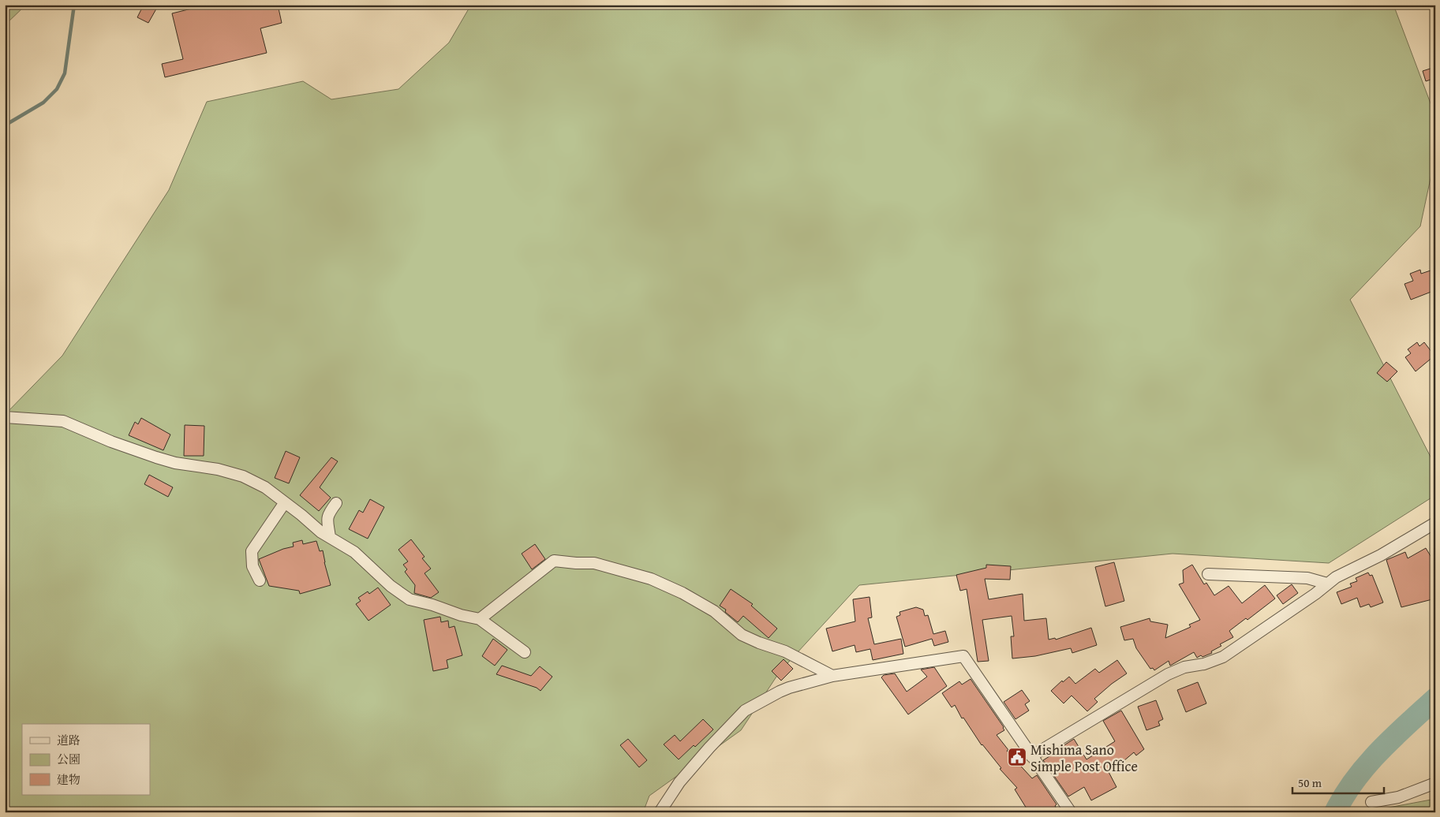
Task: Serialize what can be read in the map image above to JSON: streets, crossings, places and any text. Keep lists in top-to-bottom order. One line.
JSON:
{"places":{"public building":["Mishima Sano Simple Post Office"]},"legend":["道路","公園","建物"],"scale_bar":"50 m"}
